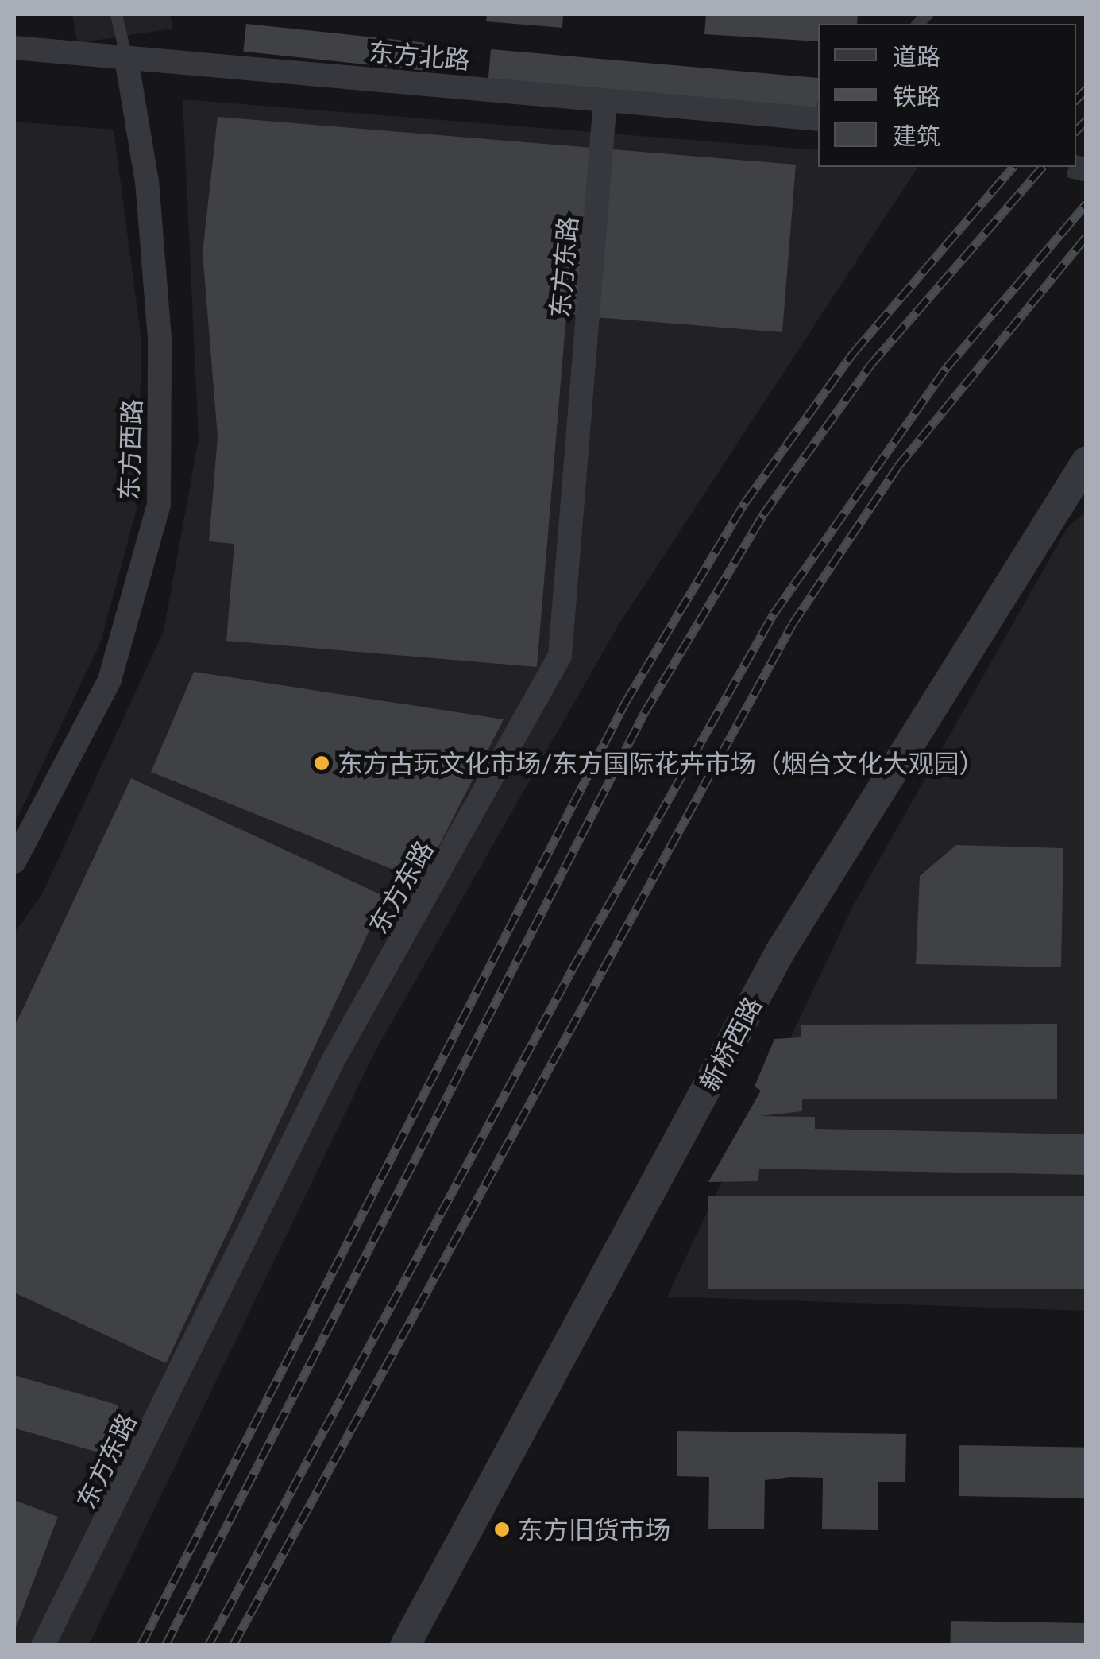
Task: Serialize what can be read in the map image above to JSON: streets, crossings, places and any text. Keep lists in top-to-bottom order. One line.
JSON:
{"streets":{"street":["东方北路","东方东路","东方西路","新桥西路"]},"crossings":[["东方北路","东方东路"],["东方北路","东方西路"]],"places":["东方古玩文化市场/东方国际花卉市场（烟台文化大观园）","东方旧货市场"],"legend":["道路","铁路","建筑"]}
